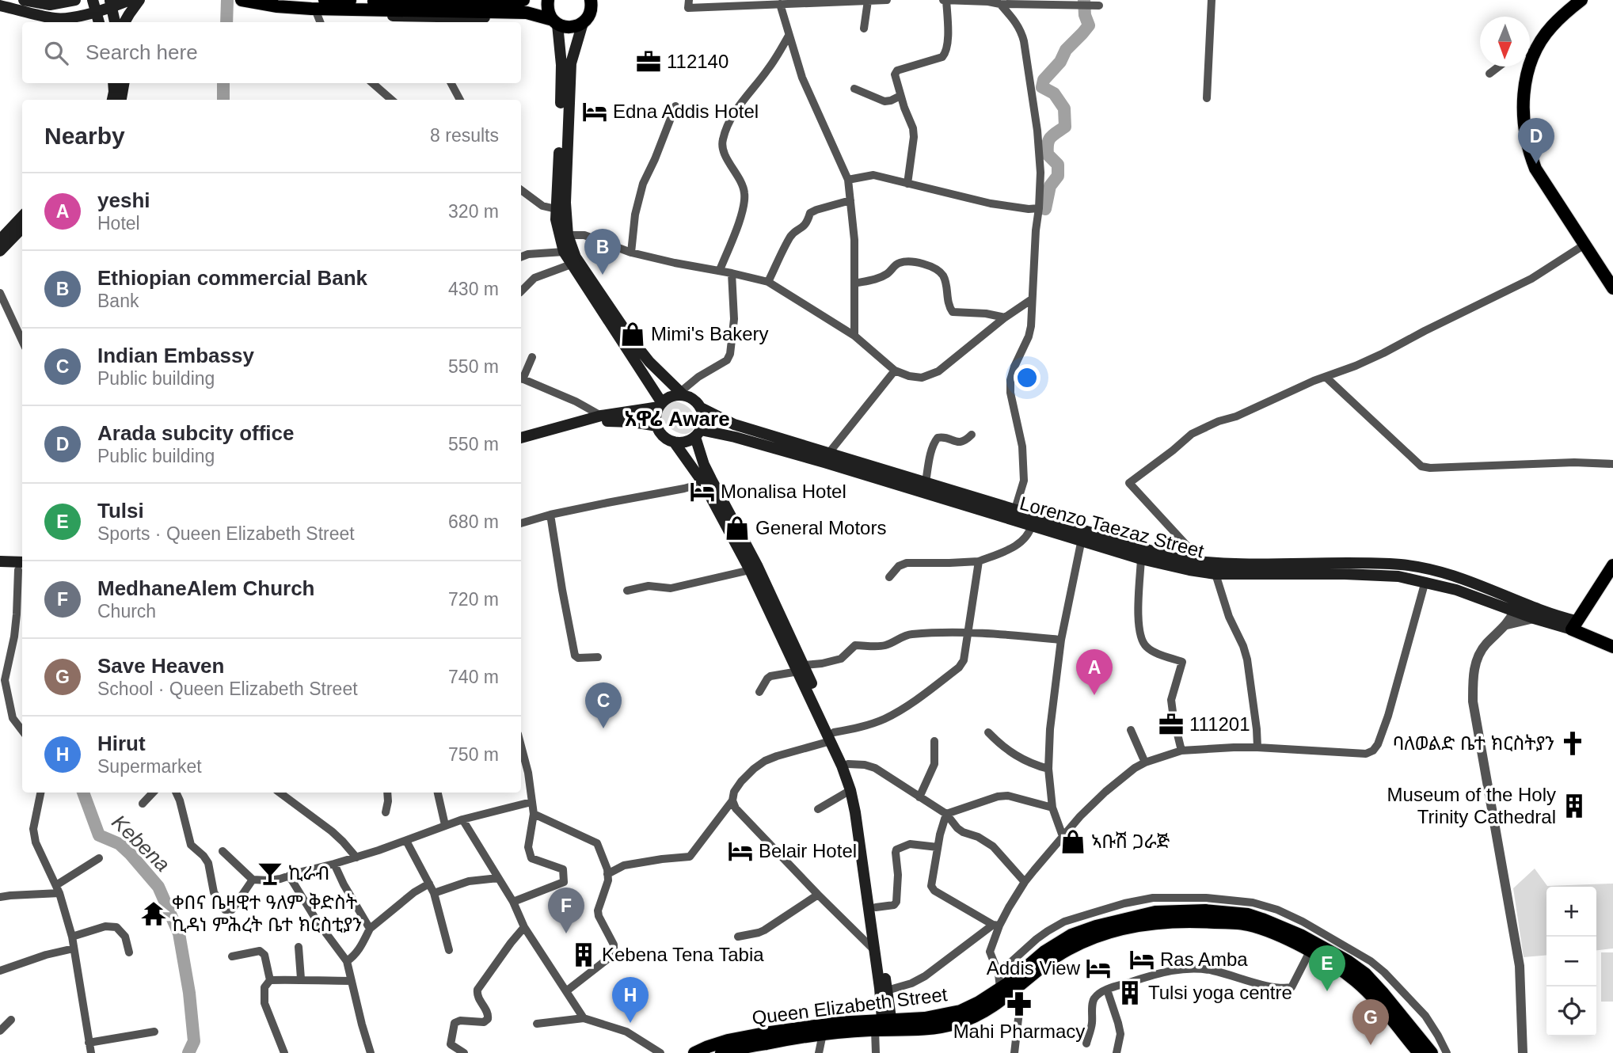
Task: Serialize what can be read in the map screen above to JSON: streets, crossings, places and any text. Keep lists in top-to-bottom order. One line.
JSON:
{"streets":{"main road":["Lorenzo Taezaz Street","Queen Elizabeth Street"]},"districts":["አዋሬ Aware"],"water":["Kebena"],"places":{"office":["112140","111201"],"hotel":["Edna Addis Hotel","Monalisa Hotel","Belair Hotel","Ras Amba","Addis View"],"shop":["Mimi's Bakery","General Motors","ኣቡሽ ጋራጅ"],"church":["ባለወልድ ቤተ ክርስትያን"],"building":["Museum of the Holy Trinity Cathedral","Kebena Tena Tabia","Tulsi yoga centre"],"bar":["ኪራብ"],"temple":["ቀበና ቤዛዊተ ዓለም ቅድስት ኪዳነ ምሕረት ቤተ ክርስቲያን"],"pharmacy":["Mahi Pharmacy"]},"north":"bottom","page":{"search":"Search here","heading":["Nearby","8 results"],"pins":["D","B","A","C","F","E","H","G"],"list":[{"mark":"A","name":"yeshi","note":"Hotel","value":"320 m"},{"mark":"B","name":"Ethiopian commercial Bank","note":"Bank","value":"430 m"},{"mark":"C","name":"Indian Embassy","note":"Public building","value":"550 m"},{"mark":"D","name":"Arada subcity office","note":"Public building","value":"550 m"},{"mark":"E","name":"Tulsi","note":"Sports · Queen Elizabeth Street","value":"680 m"},{"mark":"F","name":"MedhaneAlem Church","note":"Church","value":"720 m"},{"mark":"G","name":"Save Heaven","note":"School · Queen Elizabeth Street","value":"740 m"},{"mark":"H","name":"Hirut","note":"Supermarket","value":"750 m"}],"map_buttons":["+","−"]}}
